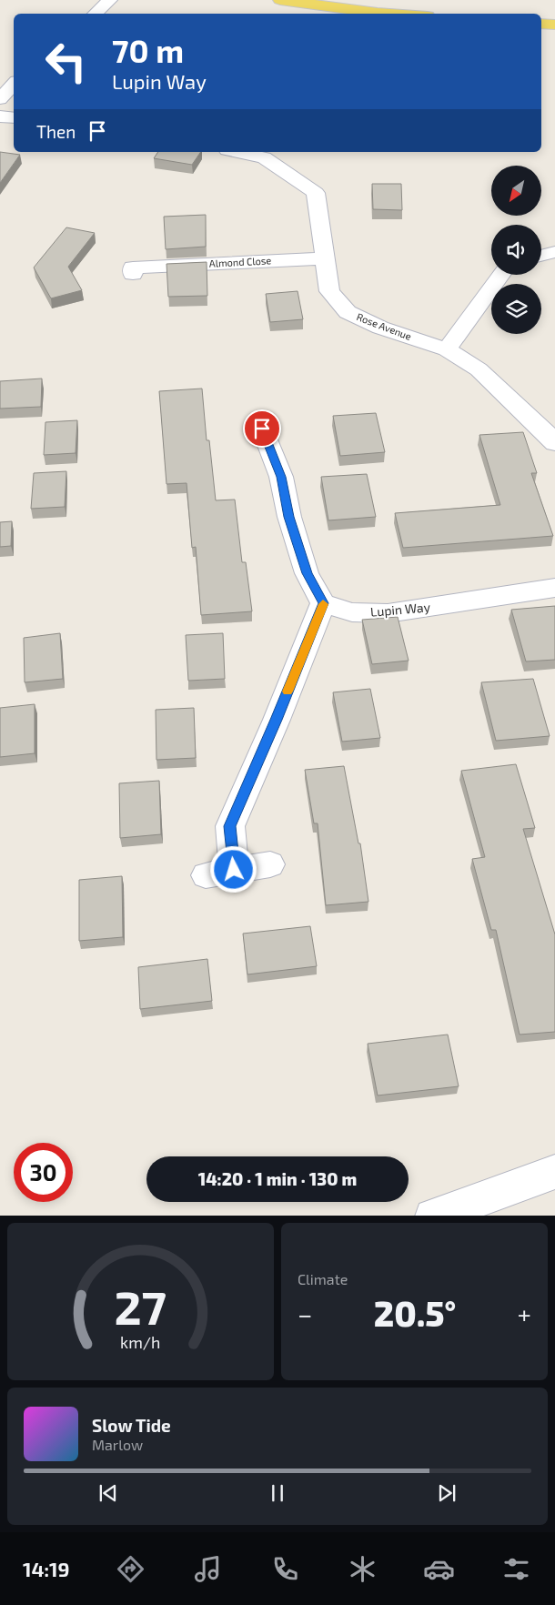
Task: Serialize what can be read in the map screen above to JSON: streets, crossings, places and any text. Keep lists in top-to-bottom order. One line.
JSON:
{"streets":{"street":["Almond Close","Rose Avenue","Lupin Way"]},"crossings":[["Almond Close","Rose Avenue"]],"north":"bottom left","page":{"turn":["70 m","Lupin Way"],"then":"Then","limit":"30","trip":"14:20 · 1 min · 130 m","tile":"Climate","heat":["−","20.5°","+"],"song":["Slow Tide","Marlow"],"tabs":"14:19","gauge":["27","km/h"]}}
